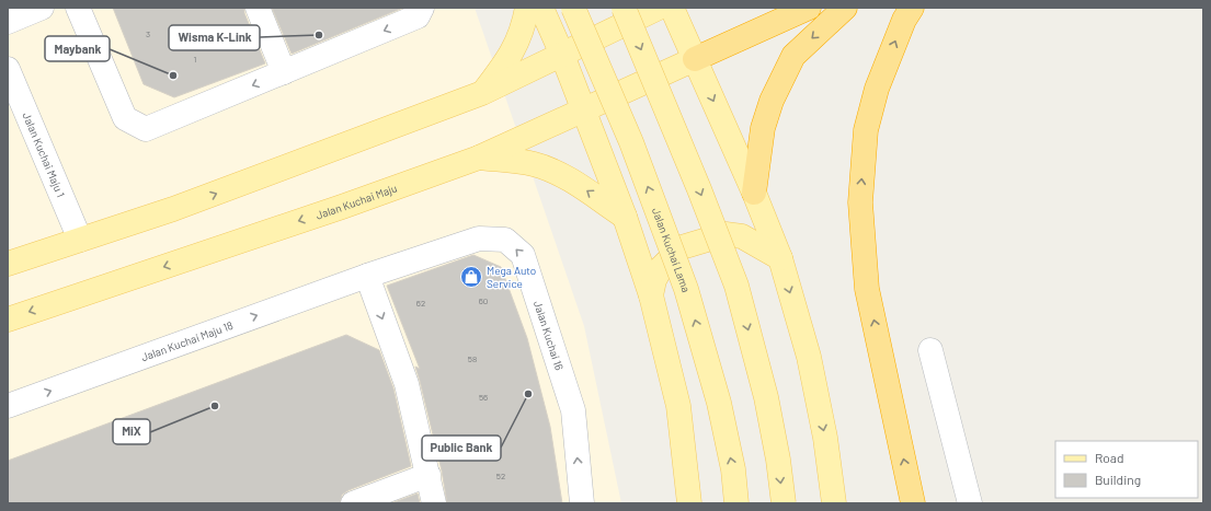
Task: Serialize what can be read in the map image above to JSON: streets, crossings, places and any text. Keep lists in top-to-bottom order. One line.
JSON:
{"streets":{"main road":["Jalan Kuchai Maju","Jalan Kuchai Lama"],"street":["Jalan Kuchai Maju 1","Jalan Kuchai 16","Jalan Kuchai Maju 18"]},"crossings":[["Jalan Kuchai 16","Jalan Kuchai Maju 18"]],"one_way":["Jalan Kuchai Maju 18"],"places":{"other":["Wisma K-Link","Maybank","Public Bank","MiX"],"shop":["Mega Auto Service"]},"house_numbers":["3","1","60","62","58","56","52"],"legend":["Road","Building"]}
